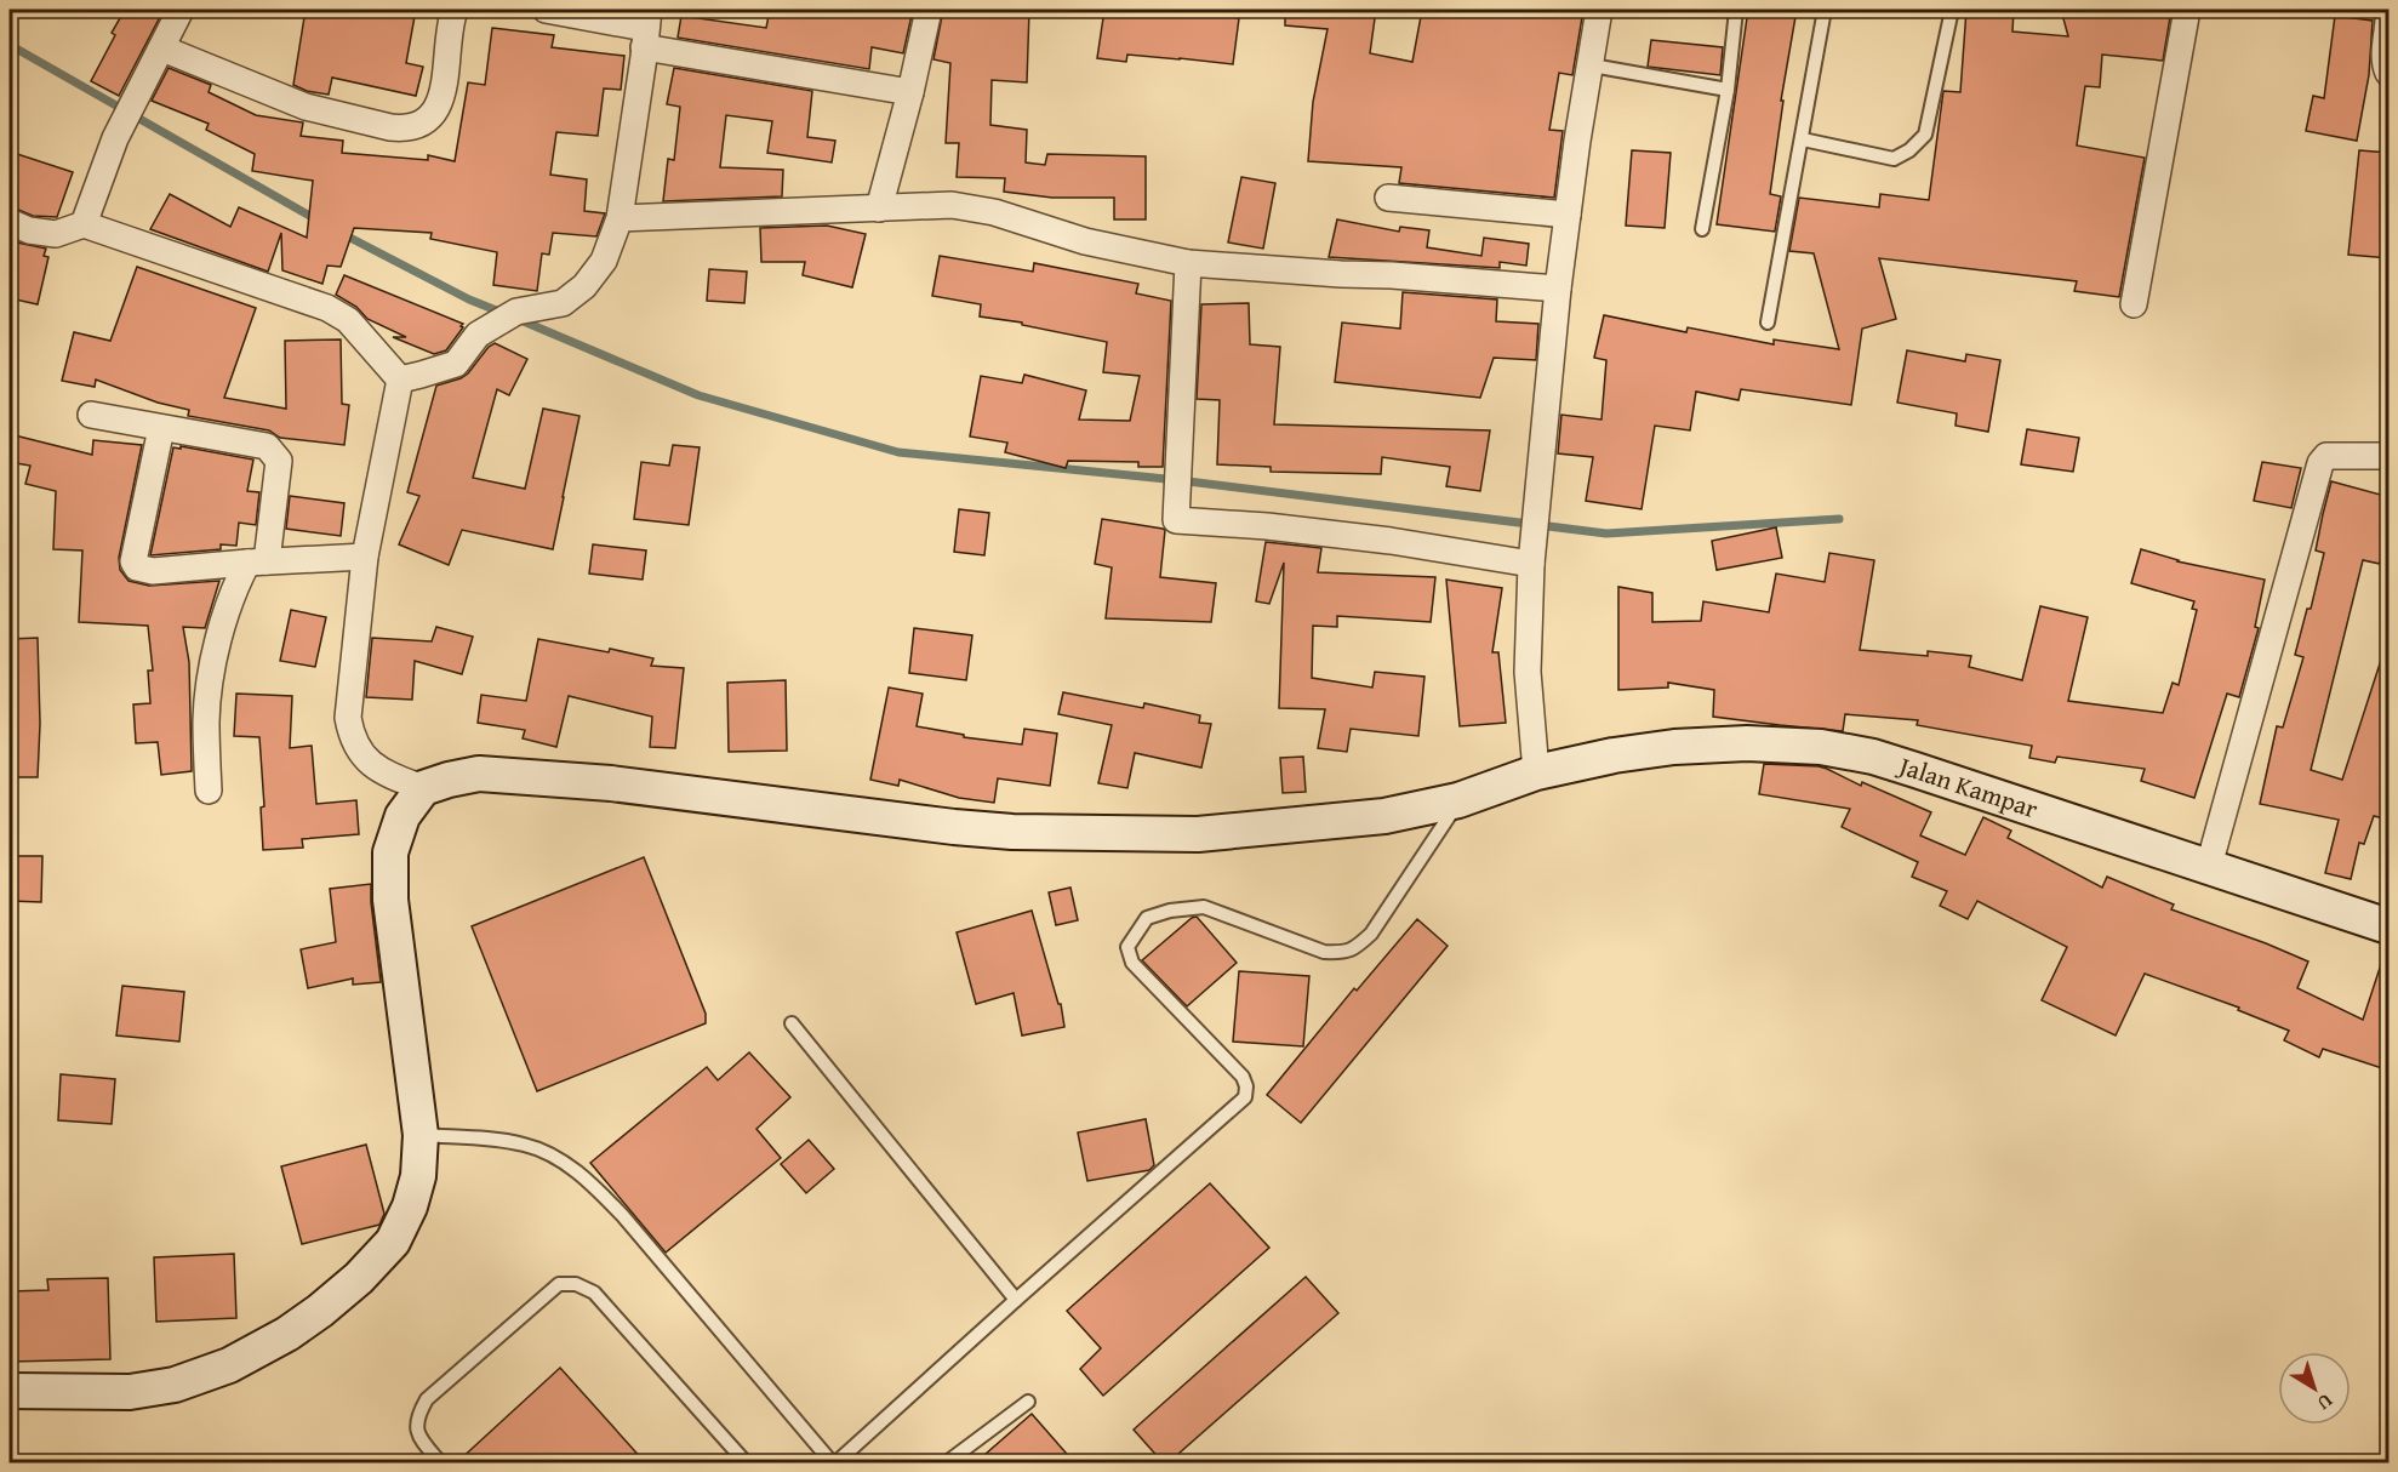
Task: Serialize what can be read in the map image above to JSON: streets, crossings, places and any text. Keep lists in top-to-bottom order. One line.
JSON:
{"streets":{"street":["Jalan Kampar"]},"north":"bottom right"}
